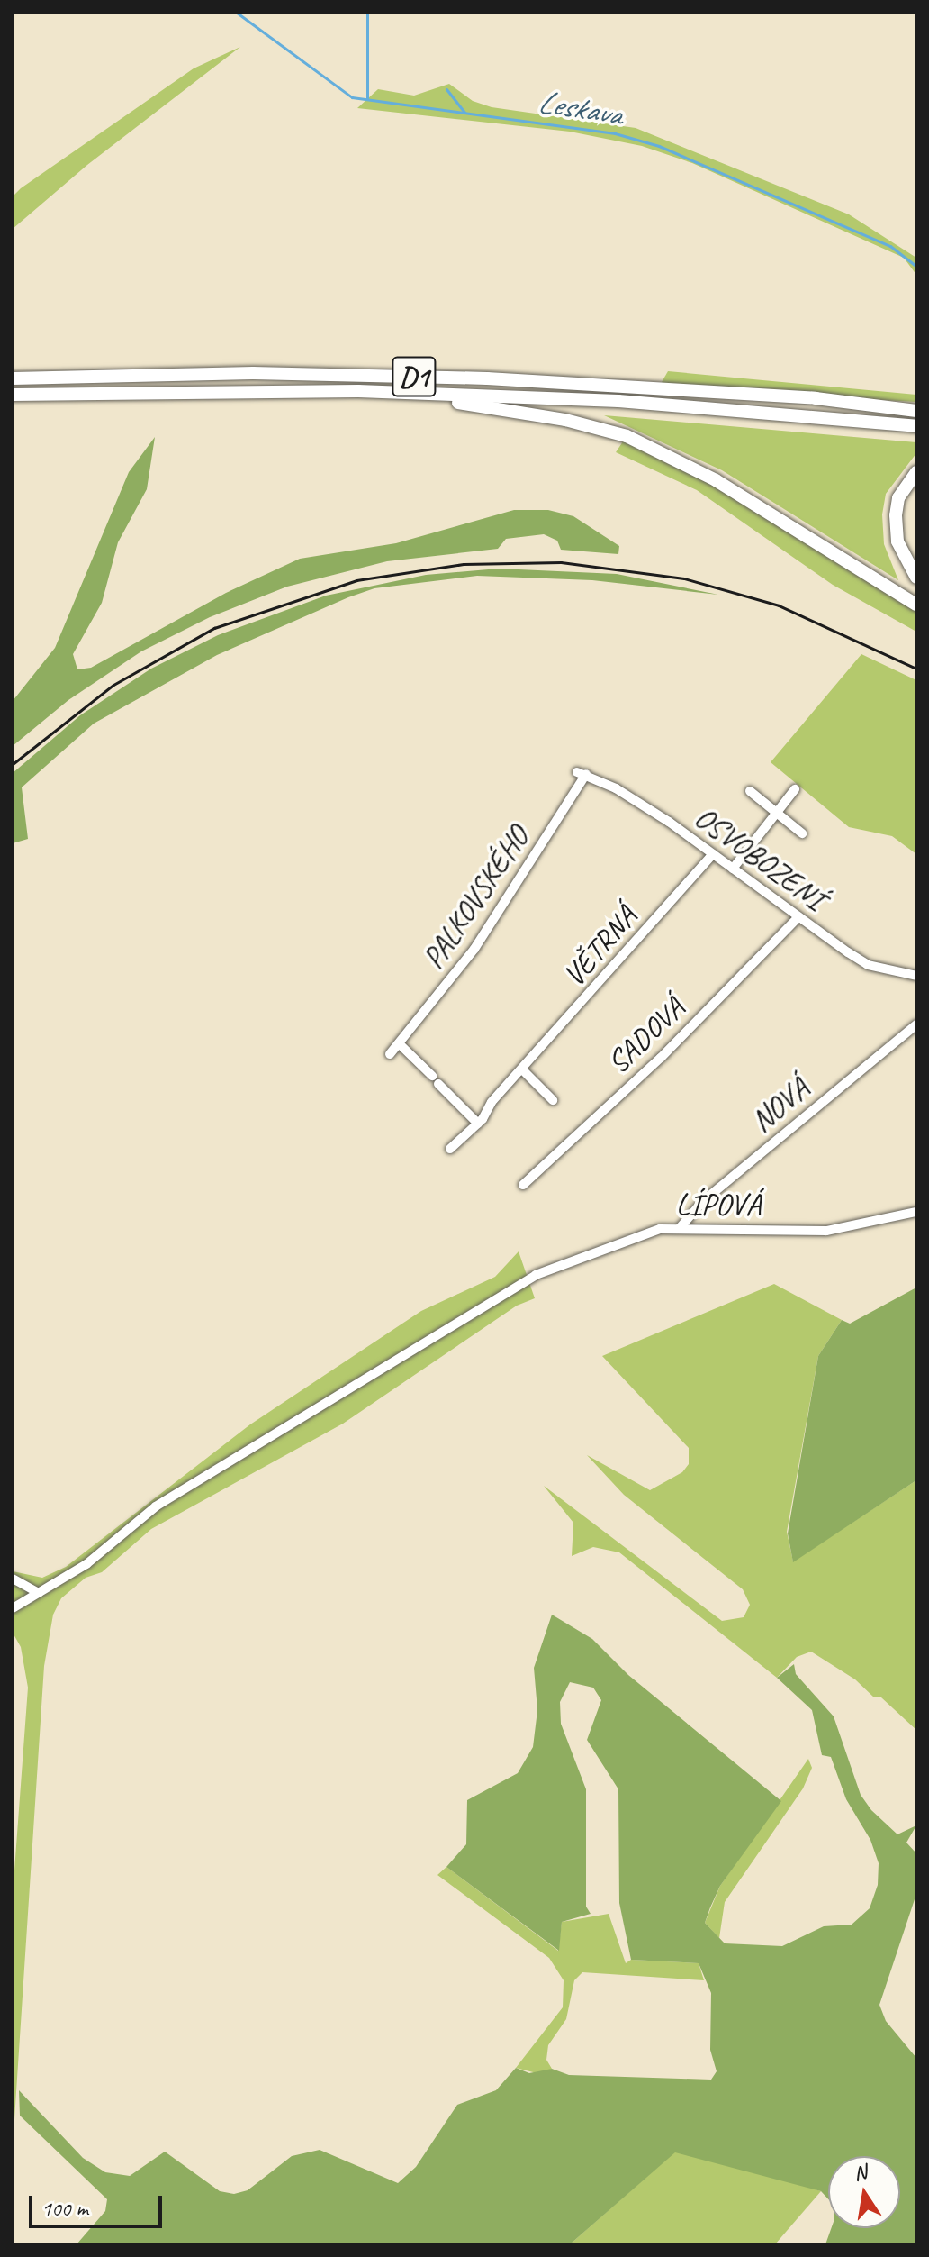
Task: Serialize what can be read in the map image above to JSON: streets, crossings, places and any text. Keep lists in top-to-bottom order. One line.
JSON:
{"streets":{"highway":["D1"],"street":["OSVOBOZENÍ","PALKOVSKÉHO","VĚTRNÁ","SADOVÁ","NOVÁ","LÍPOVÁ"]},"crossings":[["OSVOBOZENÍ","PALKOVSKÉHO"],["OSVOBOZENÍ","VĚTRNÁ"],["OSVOBOZENÍ","SADOVÁ"],["NOVÁ","LÍPOVÁ"]],"water":["Leskava"],"scale_bar":"100 m","north":"top"}
